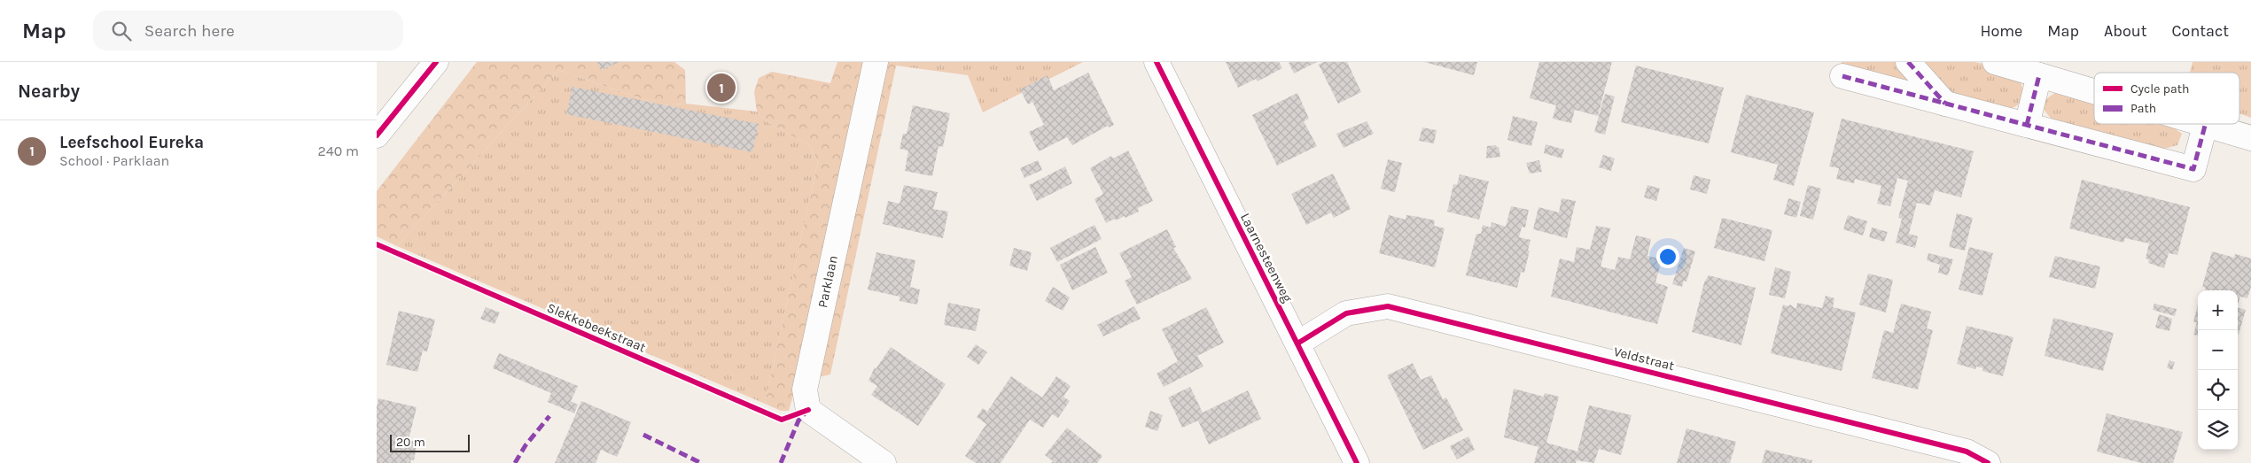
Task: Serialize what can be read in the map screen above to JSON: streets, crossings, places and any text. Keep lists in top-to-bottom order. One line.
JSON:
{"streets":{"street":["Laarnesteenweg","Parklaan","Veldstraat"],"cycle path":["Slekkebeekstraat"]},"crossings":[["Laarnesteenweg","Veldstraat"]],"legend":["Cycle path","Path"],"scale_bar":"20 m","page":{"header":"Map","search":"Search here","nav":["Home","Map","About","Contact"],"heading":"Nearby","pins":"1","list":[{"mark":"1","name":"Leefschool Eureka","note":"School · Parklaan","value":"240 m"}],"map_buttons":["+","−"],"scale":"20 m"}}
